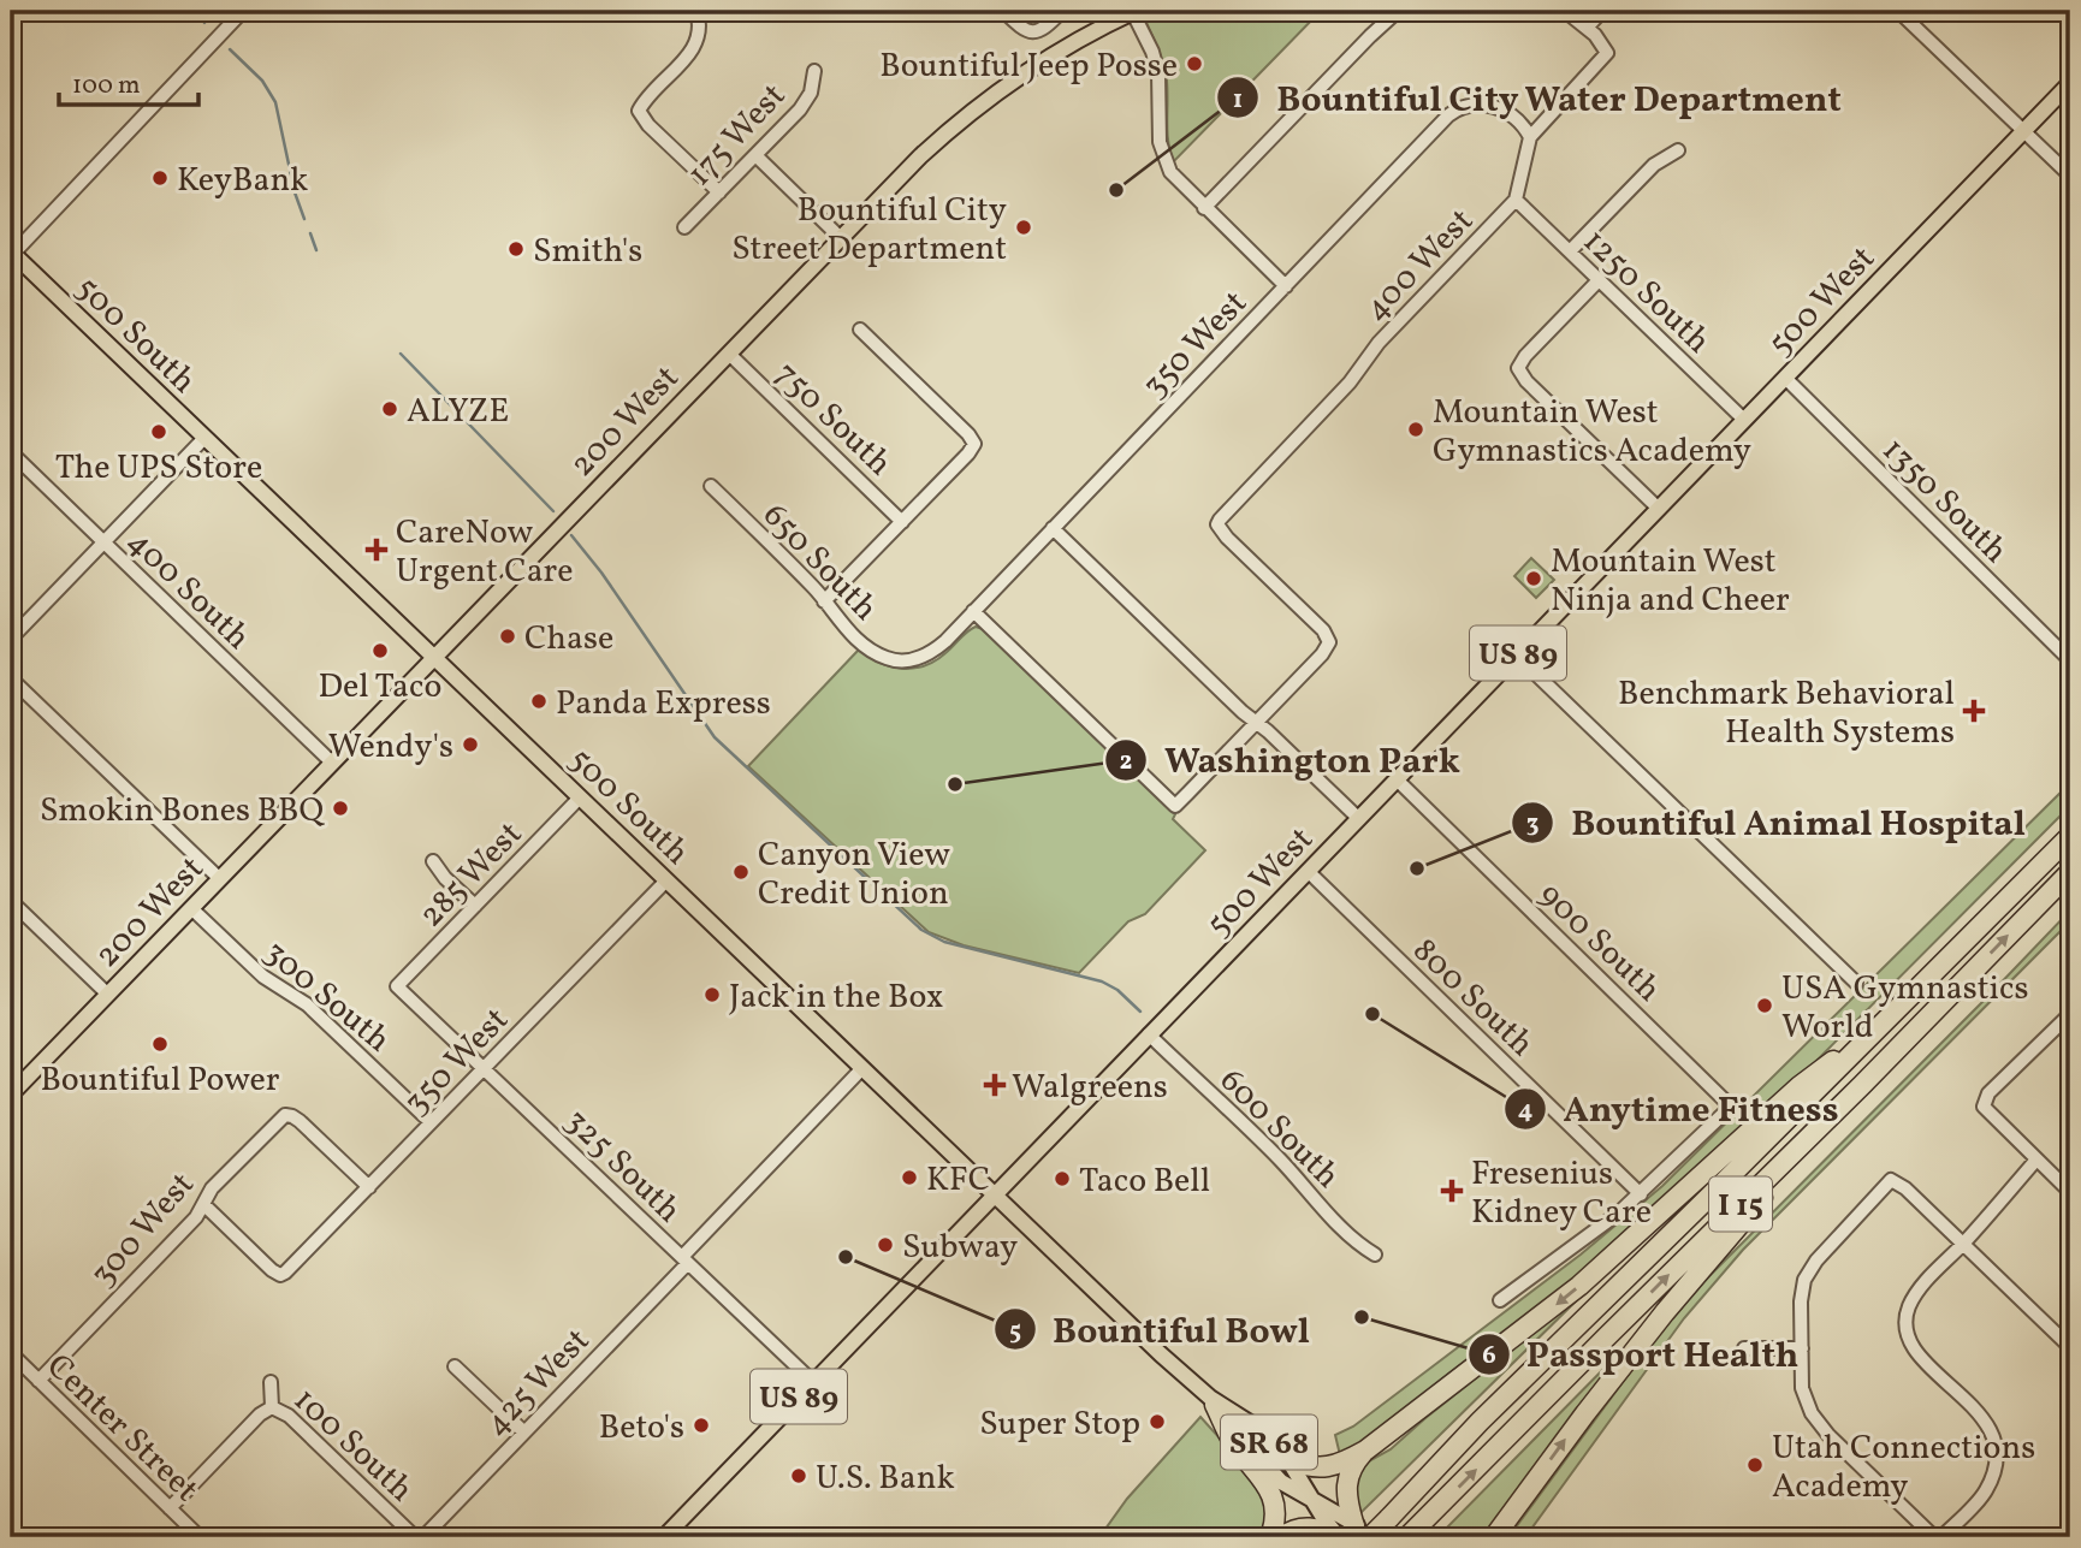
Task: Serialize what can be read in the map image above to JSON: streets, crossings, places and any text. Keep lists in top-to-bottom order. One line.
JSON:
{"streets":{"highway":["I 15"],"main road":["500 West","500 South","200 West","US 89","SR 68"],"street":["175 West","400 West","1250 South","350 West","750 South","1350 South","650 South","400 South","285 West","900 South","300 South","800 South","600 South","325 South","300 West","425 West","Center Street","100 South"]},"crossings":[["400 West","1250 South"],["400 West","350 West"],["1250 South","500 West"],["500 West","500 South"],["500 West","1350 South"],["500 West","900 South"],["500 West","800 South"],["500 West","600 South"],["500 West","325 South"],["500 South","350 West"],["500 South","200 West"],["500 South","285 West"],["500 South","I 15"],["500 South","425 West"],["350 West","650 South"],["350 West","300 South"],["350 West","325 South"],["350 West","300 West"],["750 South","200 West"],["200 West","400 South"],["200 West","300 South"],["285 West","325 South"],["900 South","800 South"],["325 South","425 West"],["300 West","Center Street"]],"places":{"other":["Bountiful Jeep Posse","KeyBank","Bountiful City Water Department","Bountiful City Street Department","Smith's","ALYZE","Mountain West Gymnastics Academy","The UPS Store","Mountain West Ninja and Cheer","Chase","Del Taco","Panda Express","Wendy's","Washington Park","Smokin Bones BBQ","Bountiful Animal Hospital","Canyon View Credit Union","Jack in the Box","USA Gymnastics World","Anytime Fitness","Bountiful Power","KFC","Taco Bell","Subway","Bountiful Bowl","Passport Health","Super Stop","Beto's","Utah Connections Academy","U.S. Bank"],"health":["CareNow Urgent Care","Benchmark Behavioral Health Systems","Walgreens","Fresenius Kidney Care"]},"scale_bar":"100 m"}
